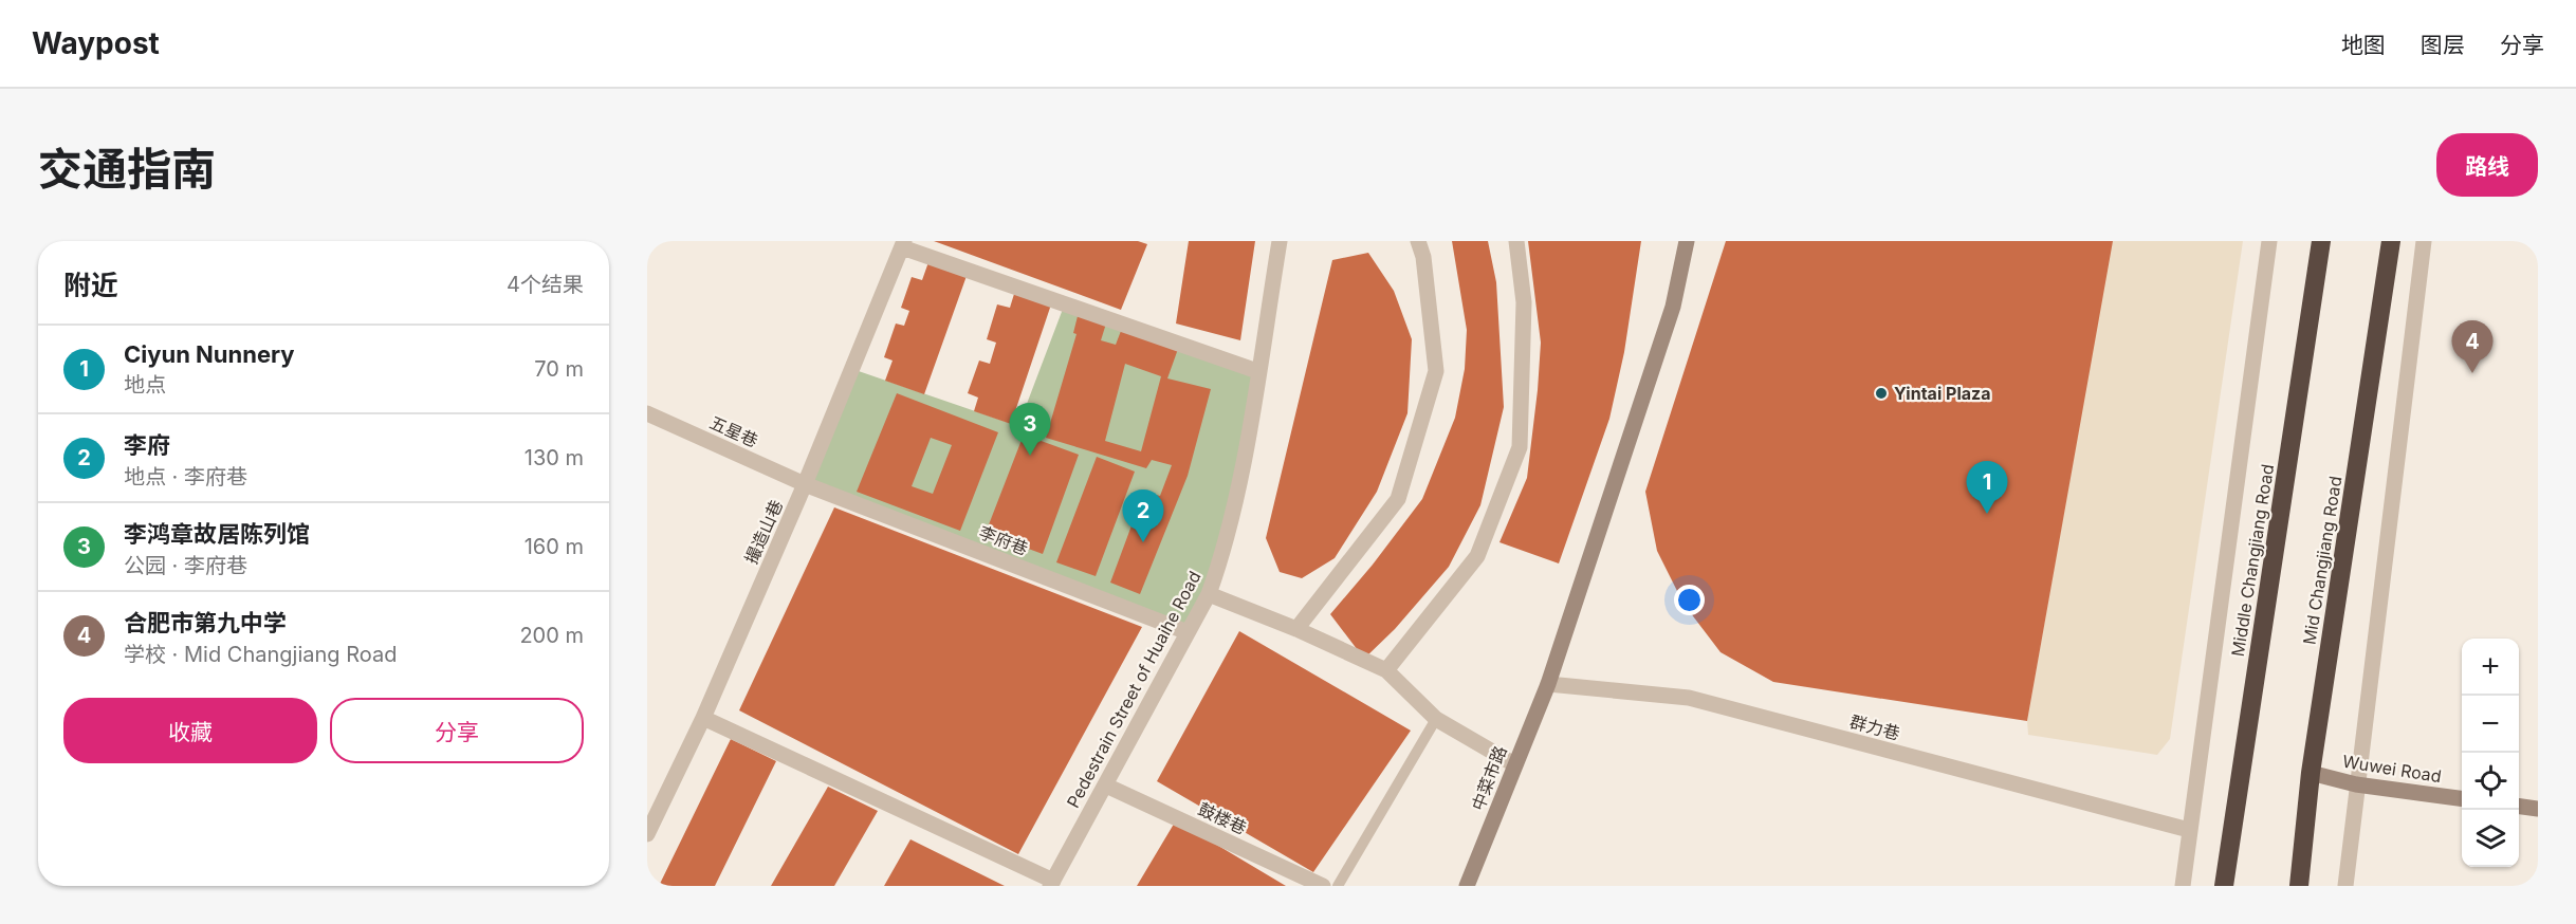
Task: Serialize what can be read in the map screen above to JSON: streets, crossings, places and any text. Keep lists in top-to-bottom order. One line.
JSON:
{"streets":{"highway":["Middle Changjiang Road","Mid Changjiang Road"],"street":["五星巷","撮造山巷","李府巷","Pedestrain Street of Huaihe Road","群力巷","Wuwei Road","中菜市路","鼓楼巷"]},"crossings":[["五星巷","撮造山巷"],["五星巷","李府巷"],["撮造山巷","李府巷"],["李府巷","Pedestrain Street of Huaihe Road"],["Mid Changjiang Road","Wuwei Road"],["Pedestrain Street of Huaihe Road","鼓楼巷"],["群力巷","中菜市路"]],"places":["Yintai Plaza"],"page":{"header":"Waypost","nav":["地图","图层","分享"],"title":"交通指南","buttons":["路线",["收藏","分享"]],"heading":["附近","4个结果"],"pins":["4","3","1","2"],"list":[{"mark":"1","name":"Ciyun Nunnery","note":"地点","value":"70 m"},{"mark":"2","name":"李府","note":"地点 · 李府巷","value":"130 m"},{"mark":"3","name":"李鸿章故居陈列馆","note":"公园 · 李府巷","value":"160 m"},{"mark":"4","name":"合肥市第九中学","note":"学校 · Mid Changjiang Road","value":"200 m"}],"map_buttons":["+","−"]}}
